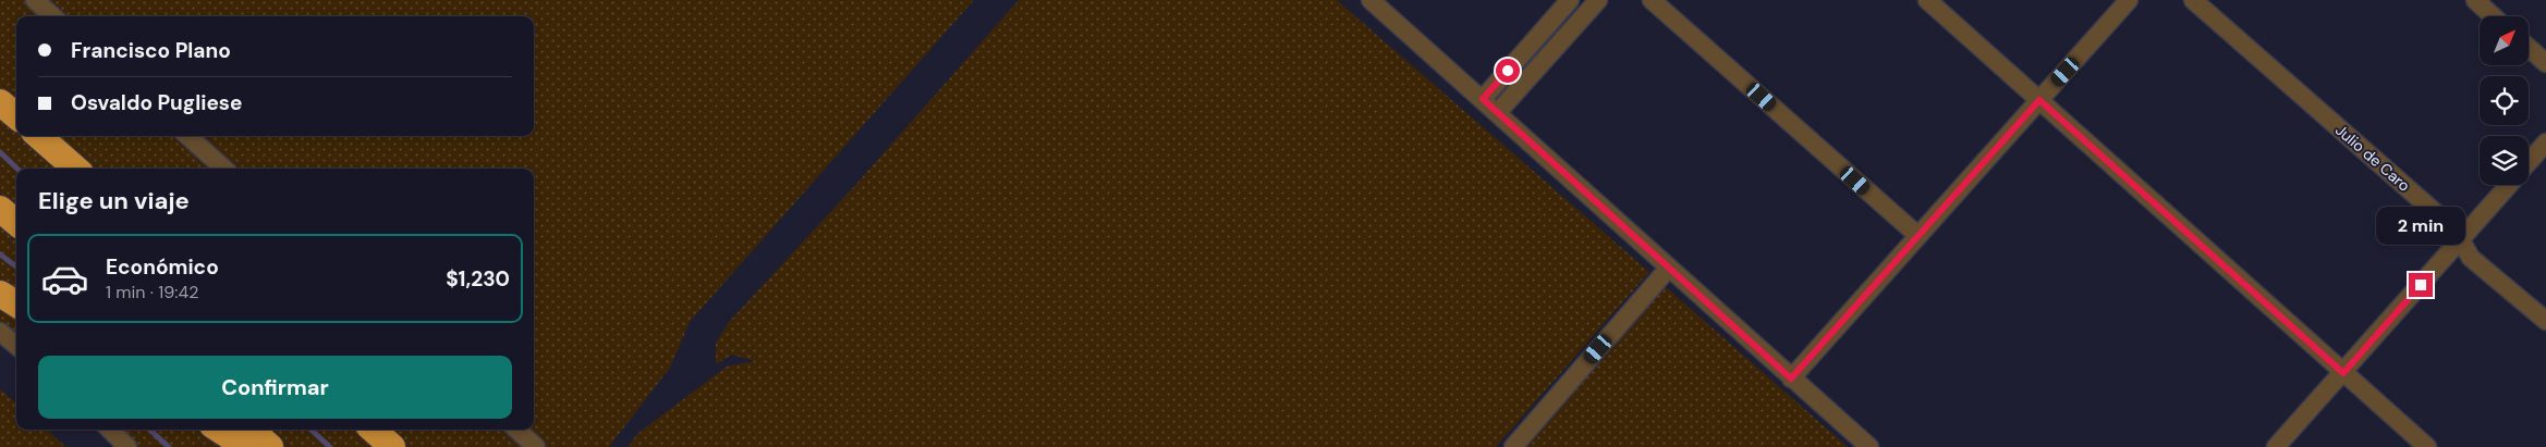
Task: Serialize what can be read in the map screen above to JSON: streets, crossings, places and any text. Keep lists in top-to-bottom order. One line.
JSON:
{"streets":{"street":["Julio de Caro"]},"north":"top right","page":{"banner":["Francisco Plano","Osvaldo Pugliese"],"heading":"Elige un viaje","bubble":"2 min","list":[{"name":"Económico","note":"1 min · 19:42","value":"$1,230"}],"buttons":"Confirmar"}}
